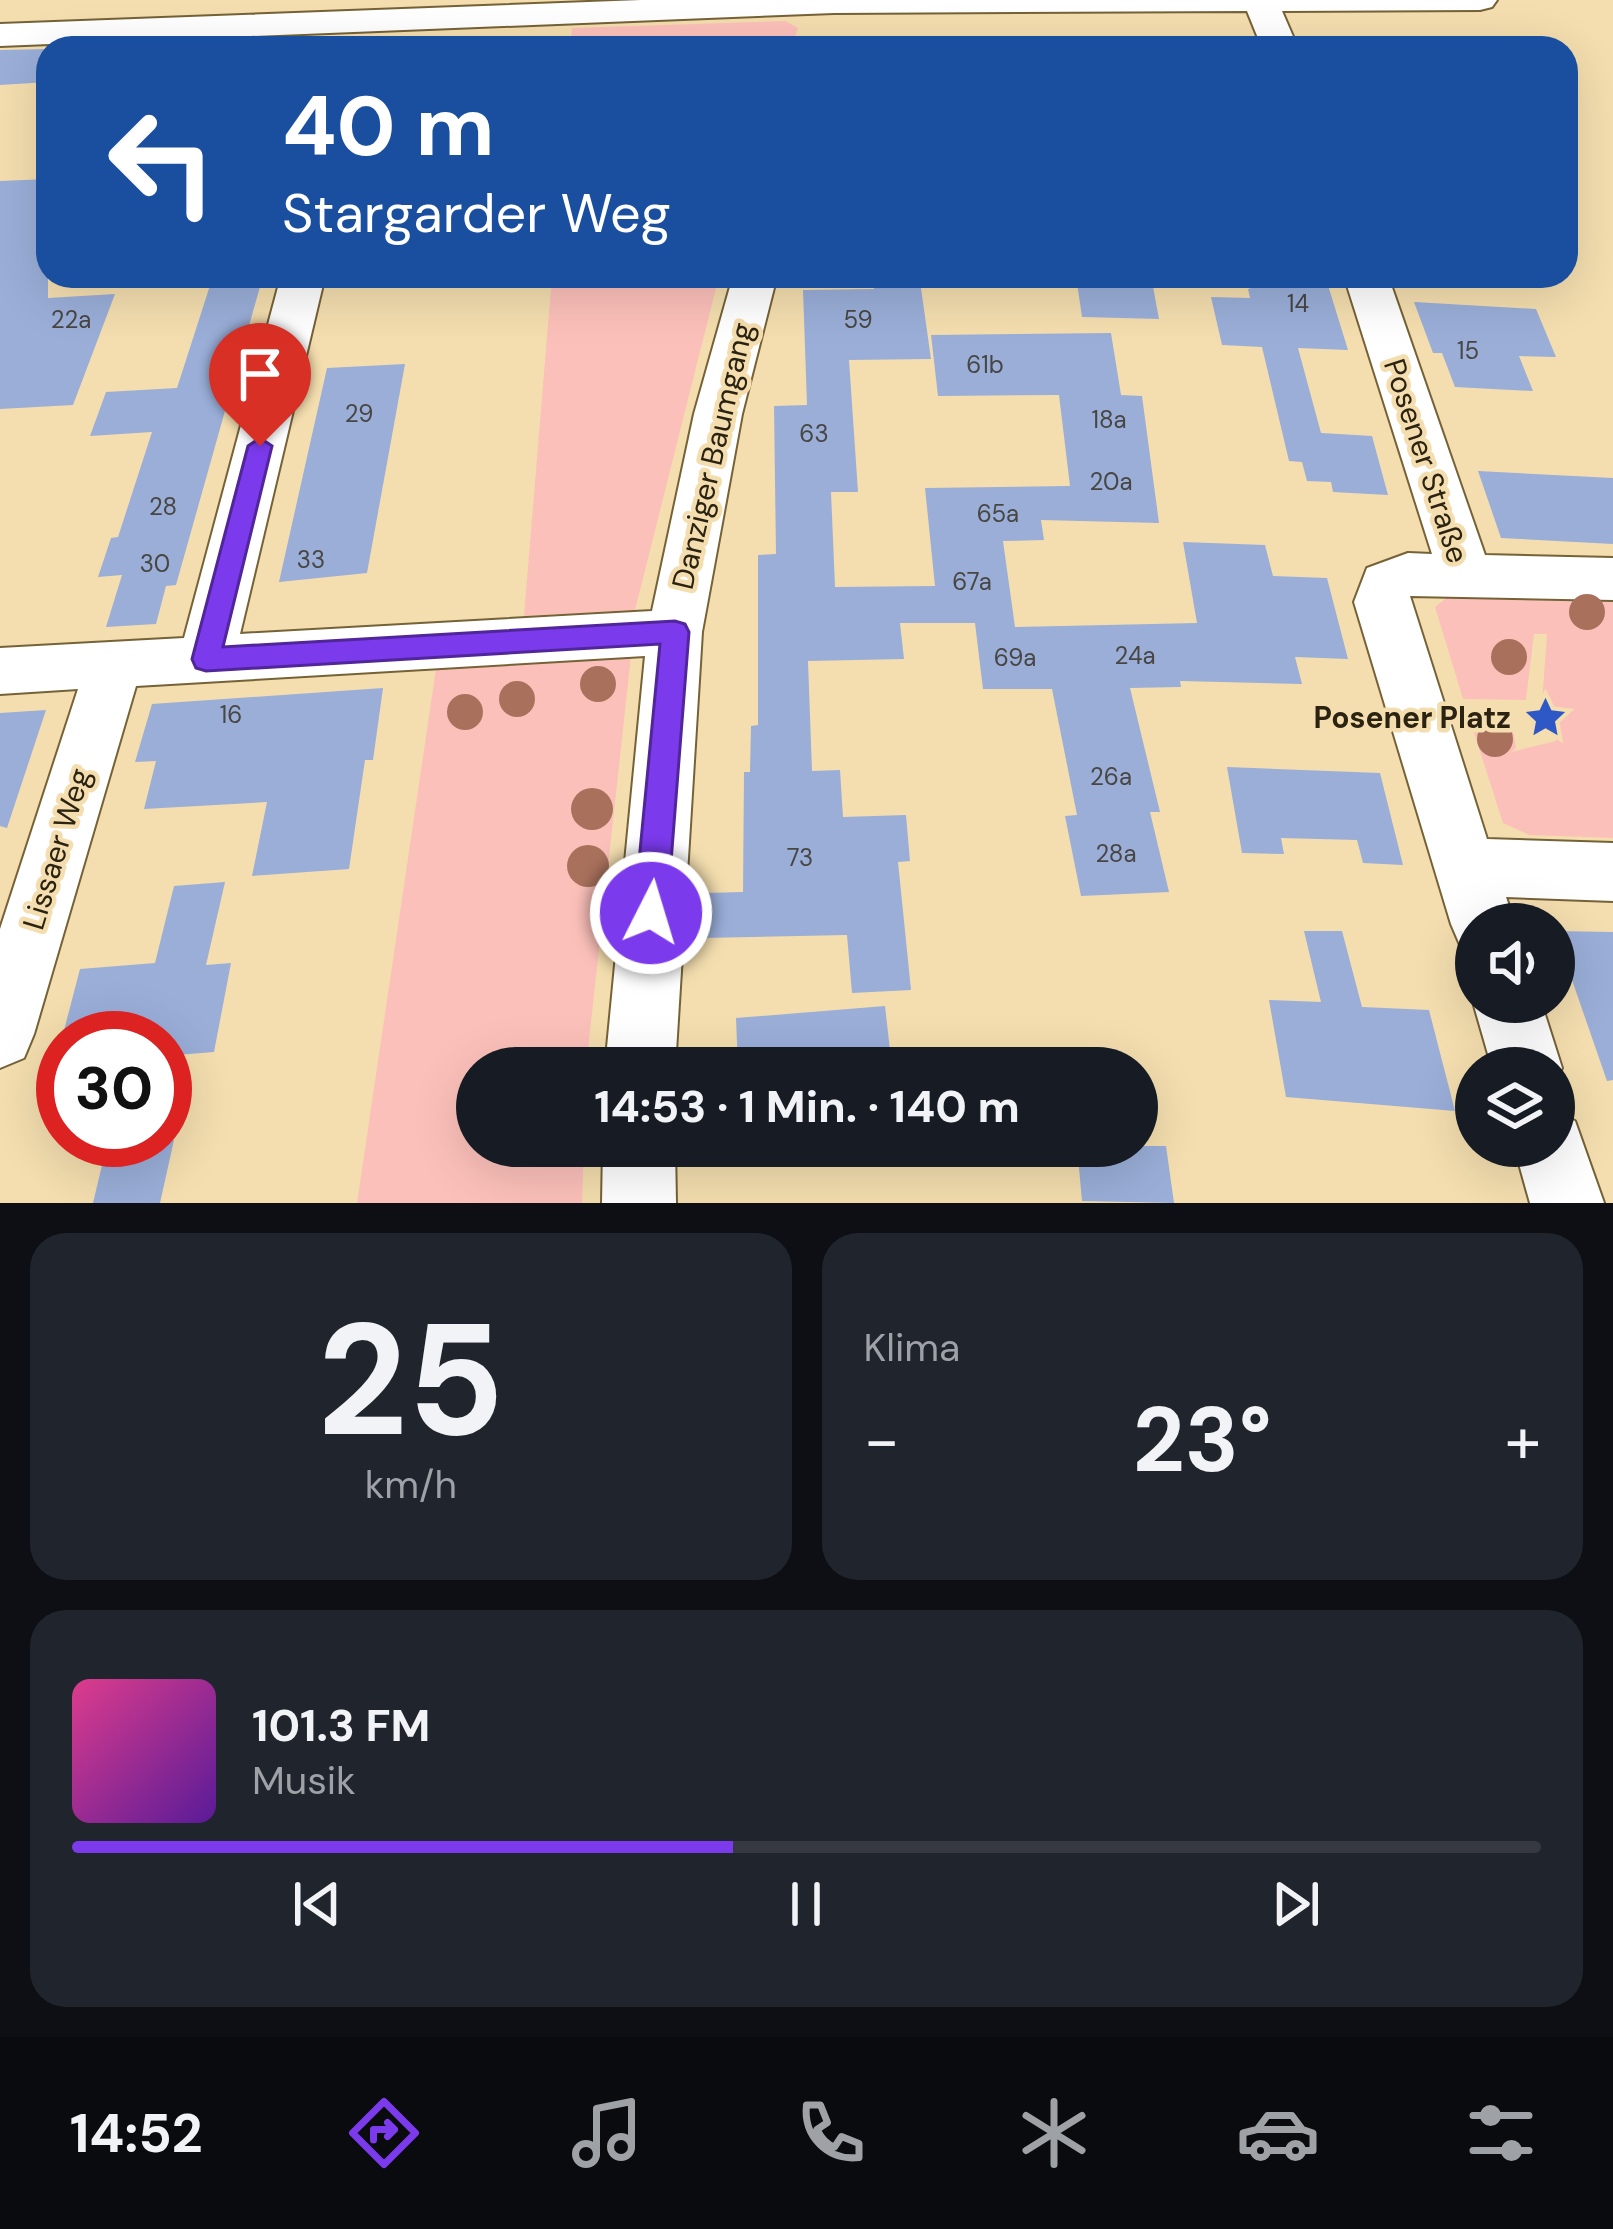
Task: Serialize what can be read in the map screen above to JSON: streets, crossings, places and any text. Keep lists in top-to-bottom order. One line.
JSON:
{"streets":{"street":["Danziger Baumgang","Posener Straße","Lissaer Weg"]},"places":{"place":["Posener Platz"]},"house_numbers":["14","22a","59","15","61b","29","18a","63","20a","28","65a","33","30","67a","24a","69a","16","26a","28a","73"],"page":{"turn":["40 m","Stargarder Weg"],"limit":"30","trip":"14:53 · 1 Min. · 140 m","tile":[["25","km/h"],"Klima"],"heat":["−","23°","+"],"song":["101.3 FM","Musik"],"tabs":"14:52"}}
